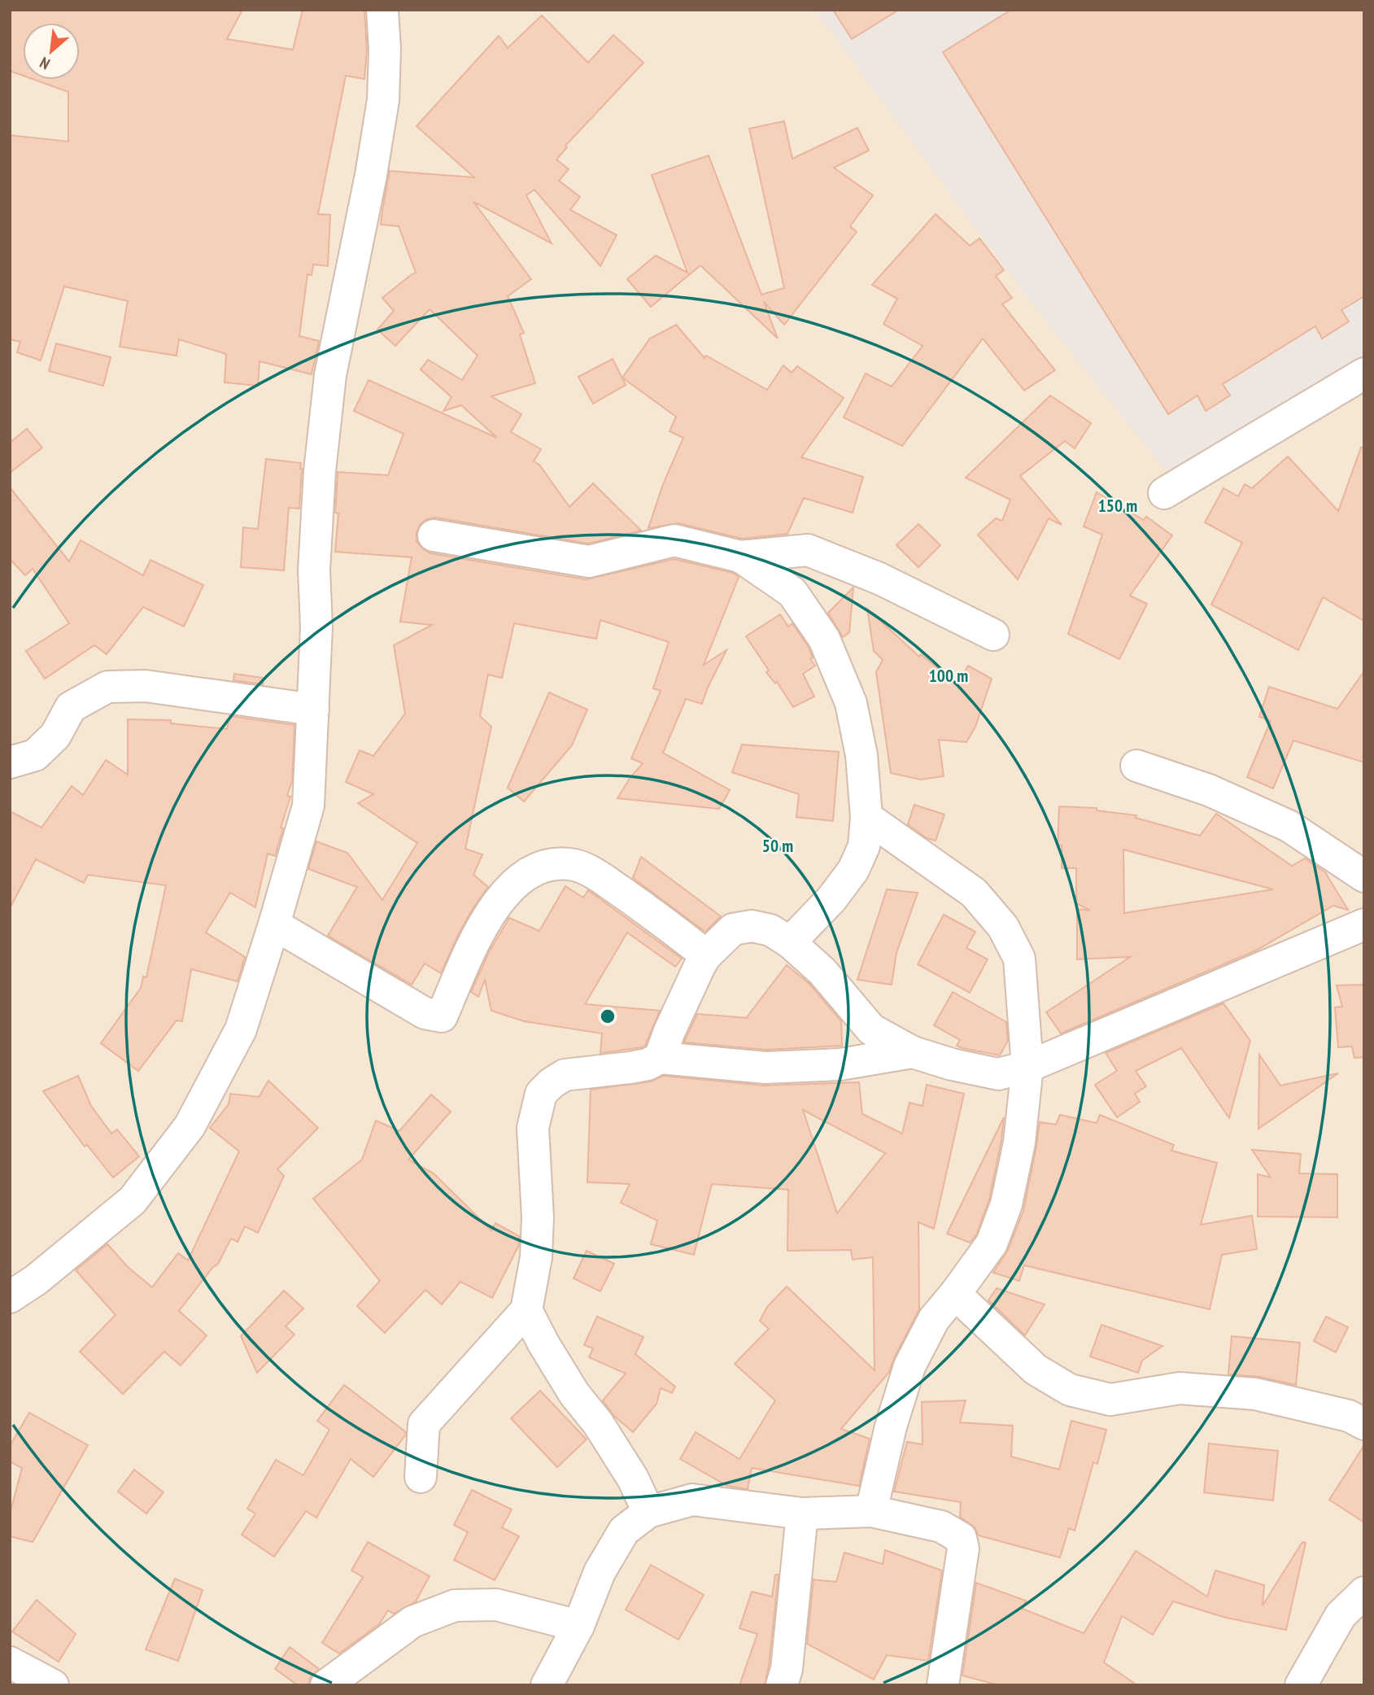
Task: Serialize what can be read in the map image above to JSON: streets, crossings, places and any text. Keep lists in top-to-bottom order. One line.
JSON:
{"north":"bottom left","rings":["150 m","100 m","50 m"]}
